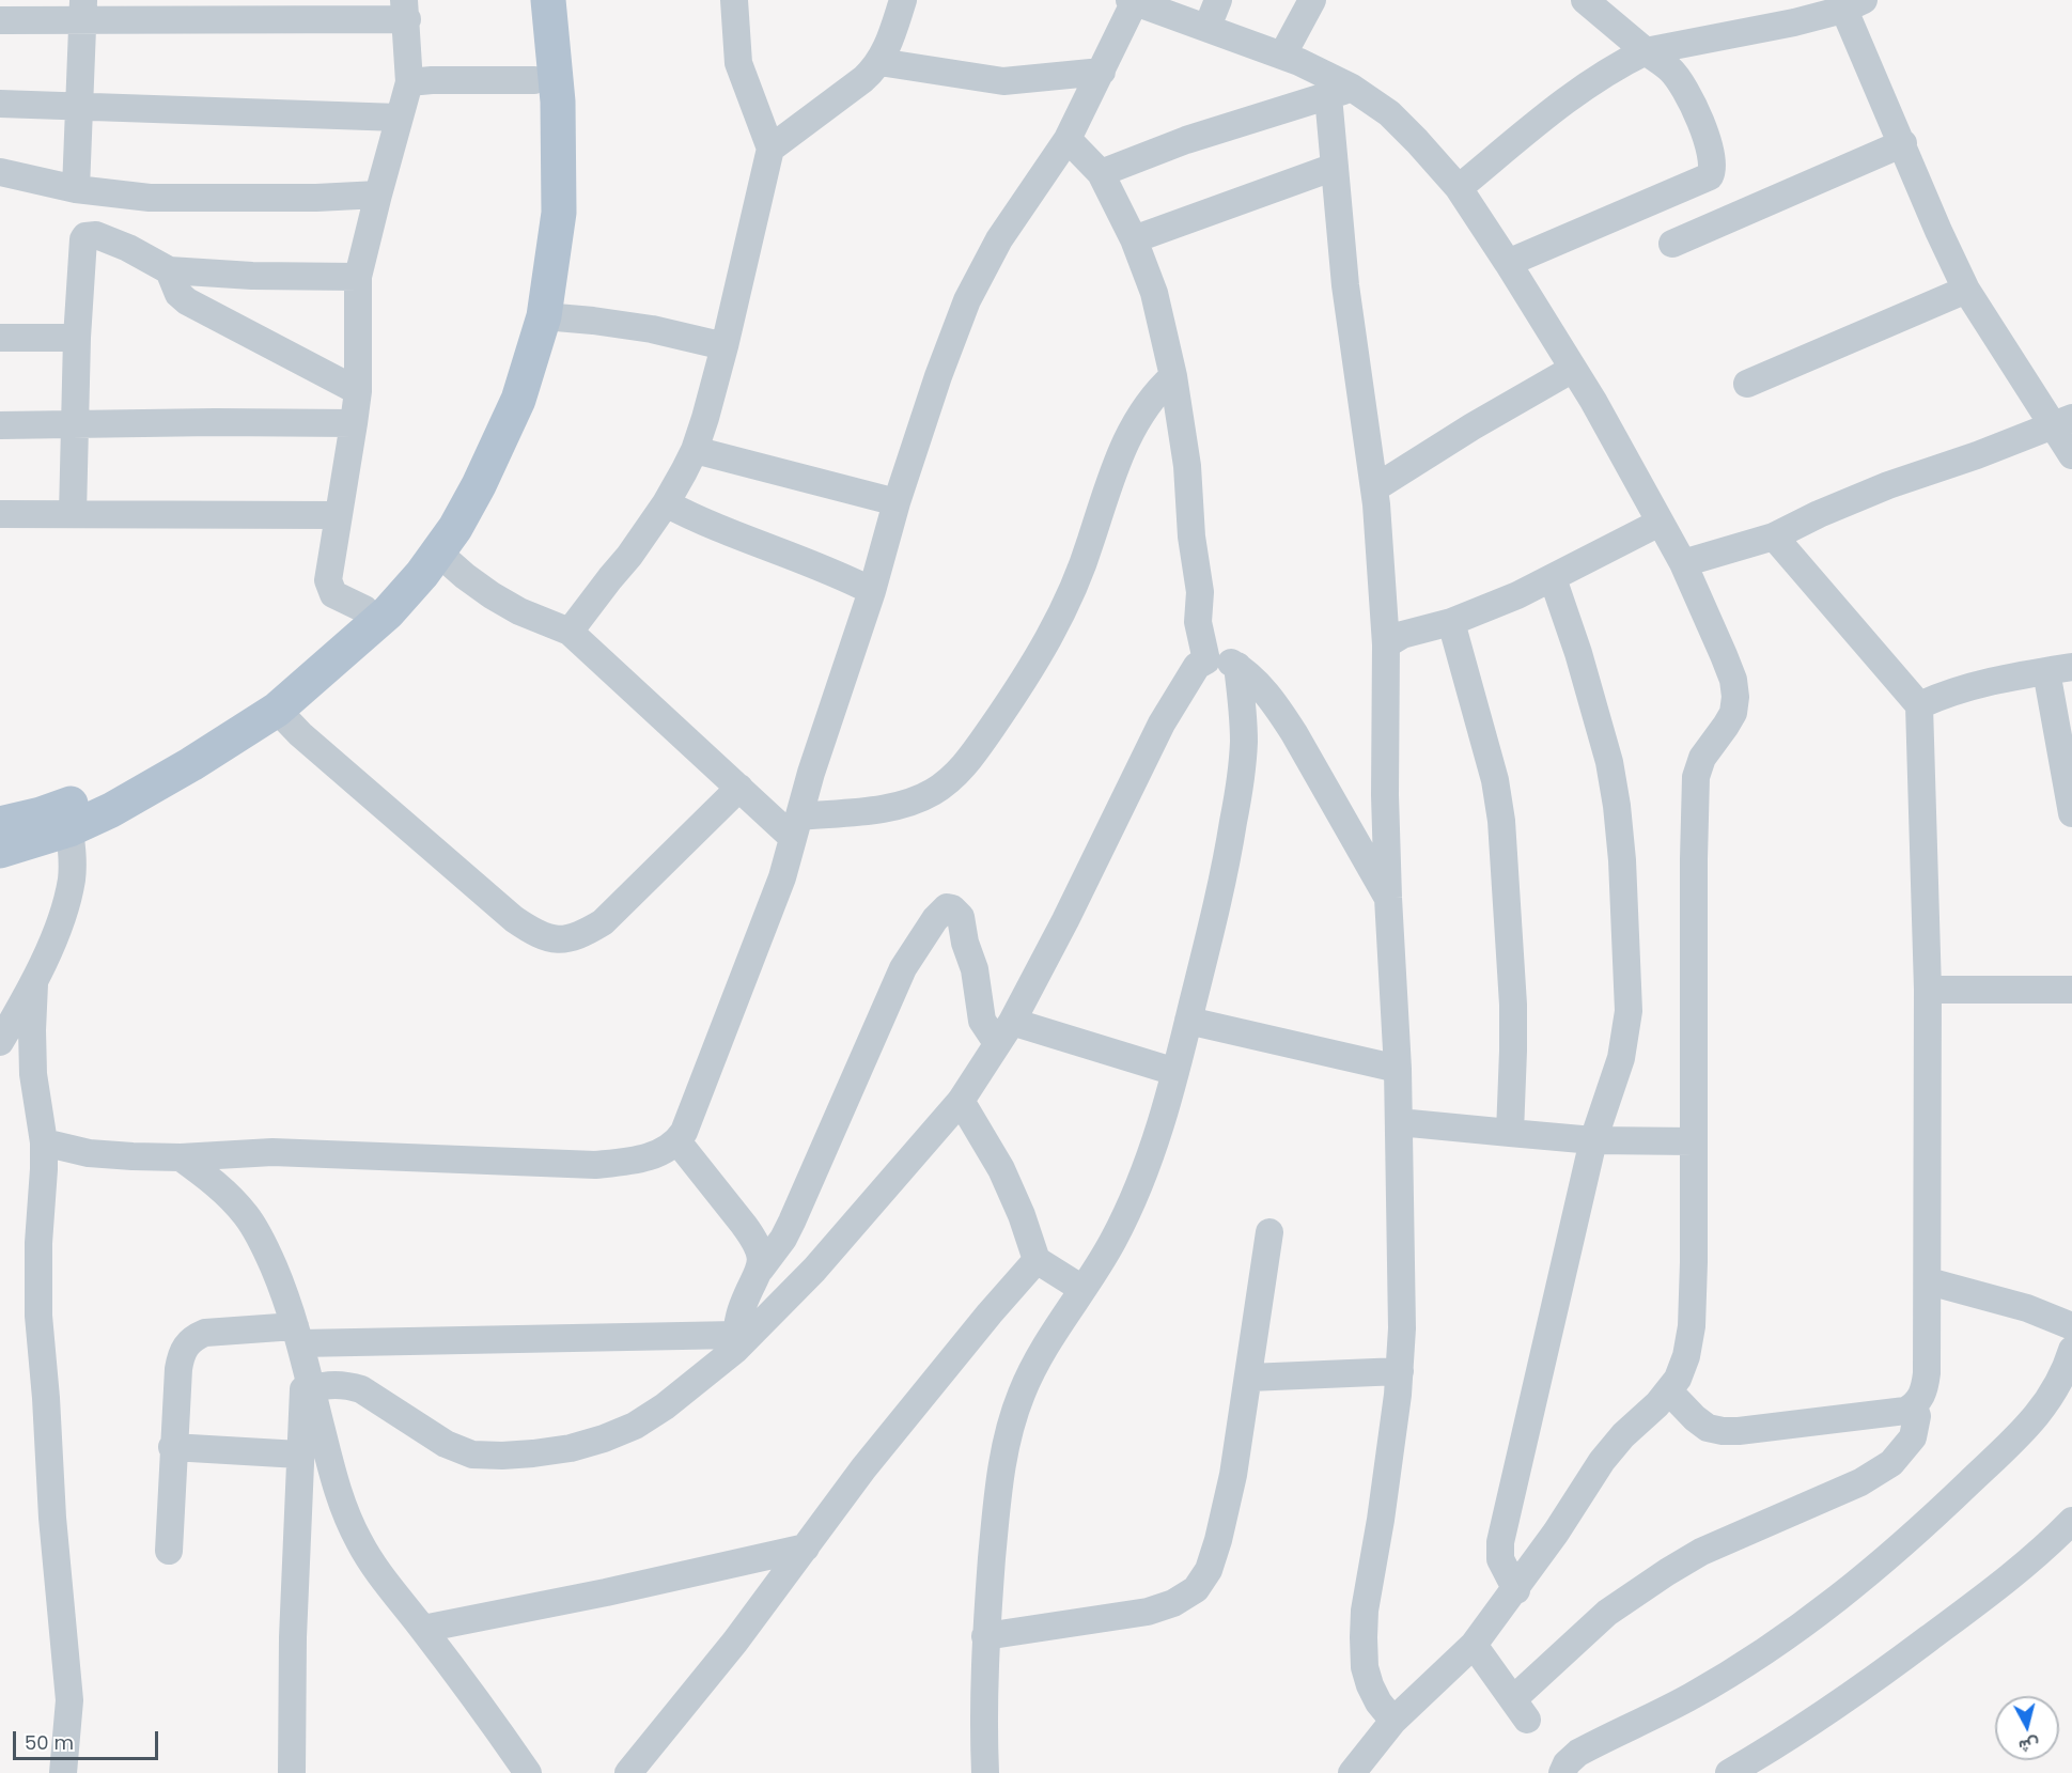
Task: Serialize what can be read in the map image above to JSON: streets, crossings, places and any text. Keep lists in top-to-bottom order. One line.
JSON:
{"scale_bar":"50 m","north":"bottom"}
